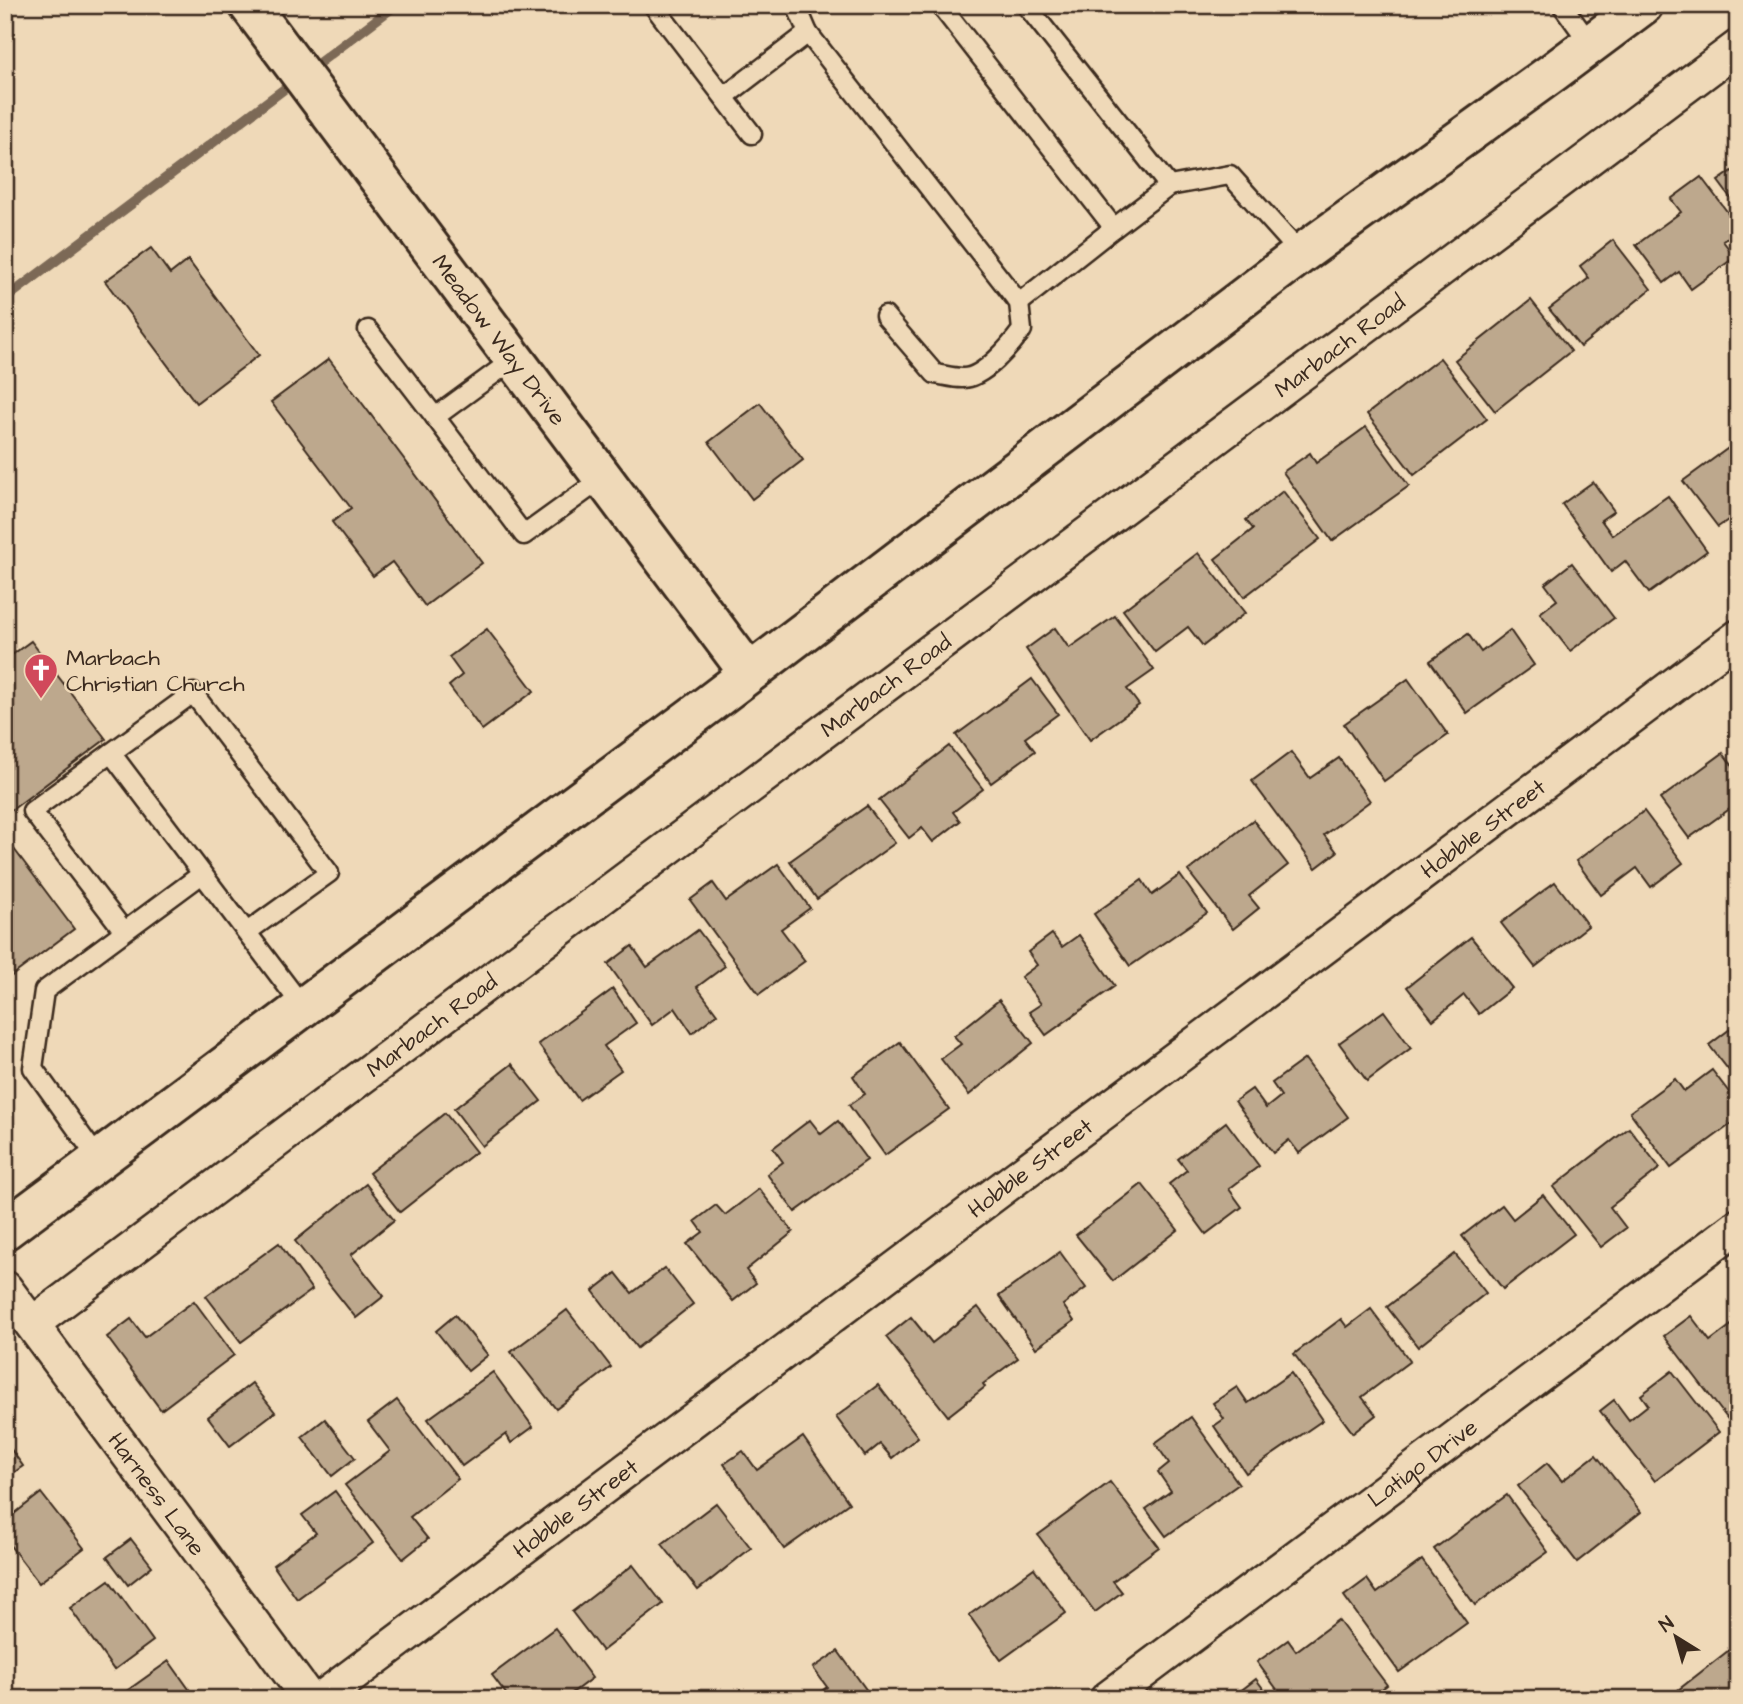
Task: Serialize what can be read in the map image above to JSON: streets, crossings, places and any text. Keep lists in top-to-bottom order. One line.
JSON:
{"streets":{"main road":["Meadow Way Drive"],"street":["Marbach Road","Hobble Street","Latigo Drive","Harness Lane"]},"crossings":[["Marbach Road","Harness Lane"]],"places":{"church":["Marbach Christian Church"]},"north":"top left"}
